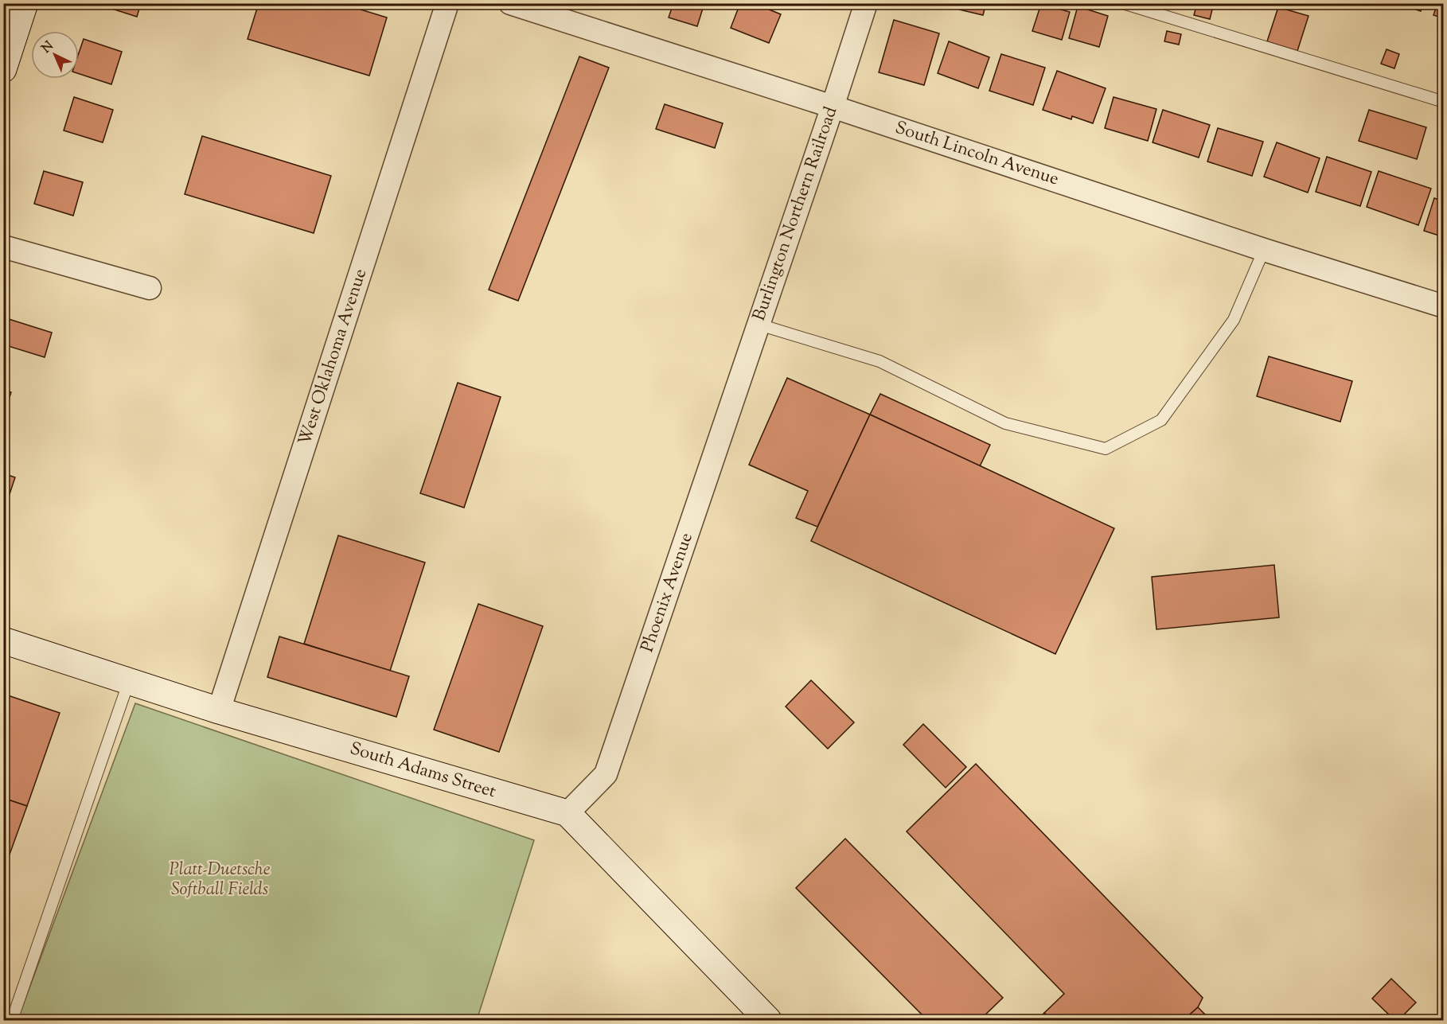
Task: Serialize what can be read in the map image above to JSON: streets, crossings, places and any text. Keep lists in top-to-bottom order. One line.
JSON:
{"streets":{"street":["South Lincoln Avenue","Burlington Northern Railroad","West Oklahoma Avenue","Phoenix Avenue","South Adams Street"]},"crossings":[["South Lincoln Avenue","Burlington Northern Railroad"],["Burlington Northern Railroad","Phoenix Avenue"],["West Oklahoma Avenue","South Adams Street"],["Phoenix Avenue","South Adams Street"]],"parks":["Platt-Duetsche Softball Fields"],"north":"top left"}
